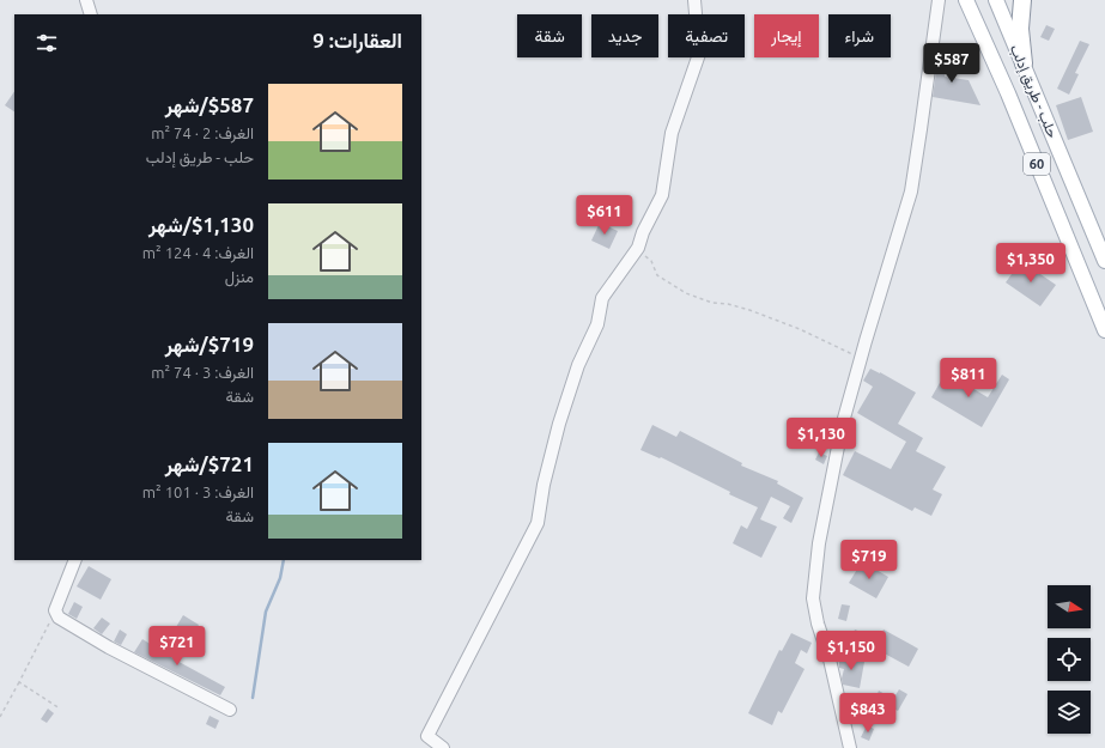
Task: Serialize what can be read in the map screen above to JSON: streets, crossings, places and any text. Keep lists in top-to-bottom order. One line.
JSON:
{"streets":{"main road":["حلب - طريق إدلب","60"]},"north":"right","page":{"chip":["شراء","إيجار","تصفية","جديد","شقة"],"heading":"العقارات: 9","price":["$587","$611","$1,350","$811","$1,130","$719","$721","$1,150","$843"],"list":[{"name":"$587/شهر","note":"الغرف: 2 · 74 m² · حلب - طريق إدلب"},{"name":"$1,130/شهر","note":"الغرف: 4 · 124 m² · منزل"},{"name":"$719/شهر","note":"الغرف: 3 · 74 m² · شقة"},{"name":"$721/شهر","note":"الغرف: 3 · 101 m² · شقة"}]}}
